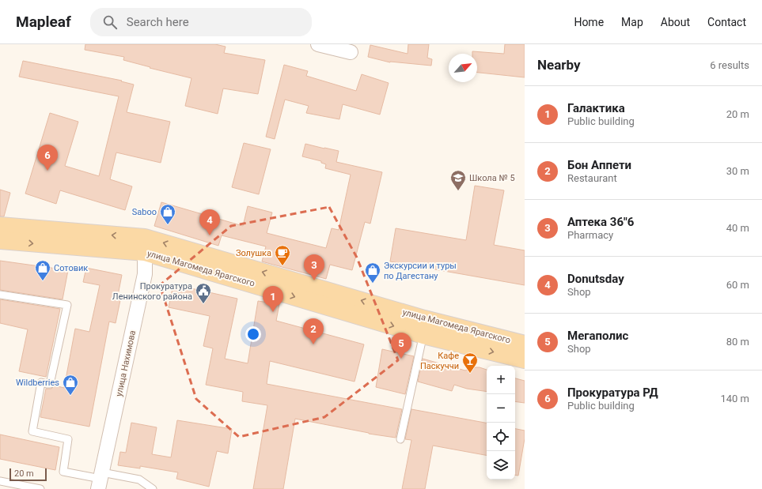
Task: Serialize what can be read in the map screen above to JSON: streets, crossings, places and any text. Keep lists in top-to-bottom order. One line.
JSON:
{"streets":{"main road":["улица Магомеда Ярагского"],"street":["улица Нахимова"]},"crossings":[["улица Магомеда Ярагского","улица Нахимова"]],"places":{"school or university":["Школа № 5"],"shop":["Saboo","Сотовик","Экскурсии и туры по Дагестану","Wildberries"],"cafe":["Золушка"],"public building":["Прокуратура Ленинского района"],"bar":["Кафе Паскуччи"]},"scale_bar":"20 m","north":"top right","page":{"header":"Mapleaf","search":"Search here","nav":["Home","Map","About","Contact"],"heading":["Nearby","6 results"],"list":[{"mark":"1","name":"Галактика","note":"Public building","value":"20 m"},{"mark":"2","name":"Бон Аппети","note":"Restaurant","value":"30 m"},{"mark":"3","name":"Аптека 36\"6","note":"Pharmacy","value":"40 m"},{"mark":"4","name":"Donutsday","note":"Shop","value":"60 m"},{"mark":"5","name":"Мегаполис","note":"Shop","value":"80 m"},{"mark":"6","name":"Прокуратура РД","note":"Public building","value":"140 m"}],"pins":["6","4","3","1","2","5"],"map_buttons":["+","−"],"scale":"20 m"}}
